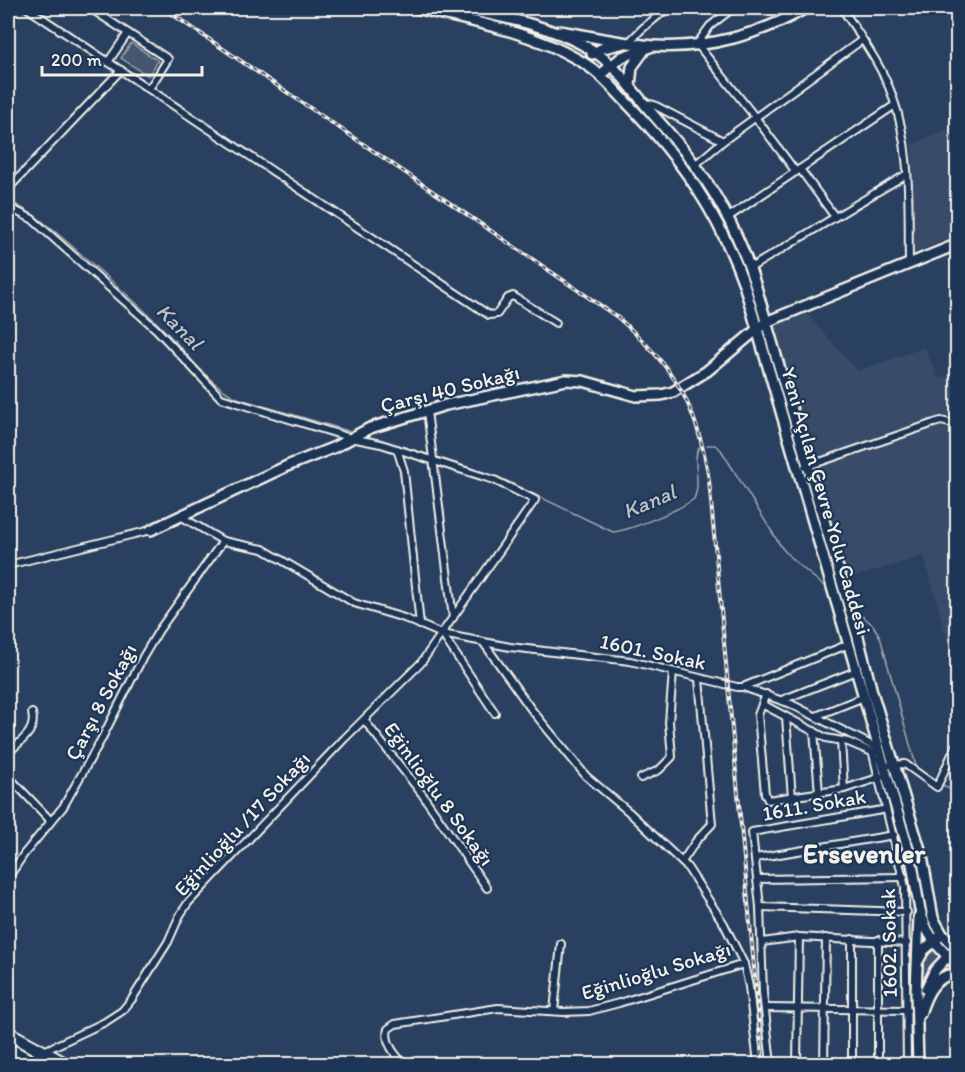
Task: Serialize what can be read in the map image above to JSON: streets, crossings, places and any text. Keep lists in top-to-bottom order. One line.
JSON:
{"streets":{"main road":["Çarşı 40 Sokağı","Yeni Açılan Çevre Yolu Caddesi"],"street":["1601. Sokak","Çarşı 8 Sokağı","Eğinlioğlu 8 Sokağı","1611. Sokak","Eğinlioğlu /17 Sokağı","1602. Sokak","Eğinlioğlu Sokağı"]},"crossings":[["Çarşı 40 Sokağı","Yeni Açılan Çevre Yolu Caddesi"],["Yeni Açılan Çevre Yolu Caddesi","1601. Sokak"],["Yeni Açılan Çevre Yolu Caddesi","1602. Sokak"],["1601. Sokak","Çarşı 8 Sokağı"],["1601. Sokak","Eğinlioğlu /17 Sokağı"],["1601. Sokak","Eğinlioğlu Sokağı"],["Eğinlioğlu 8 Sokağı","Eğinlioğlu /17 Sokağı"]],"districts":["Ersevenler"],"water":["Kanal"],"scale_bar":"200 m"}
